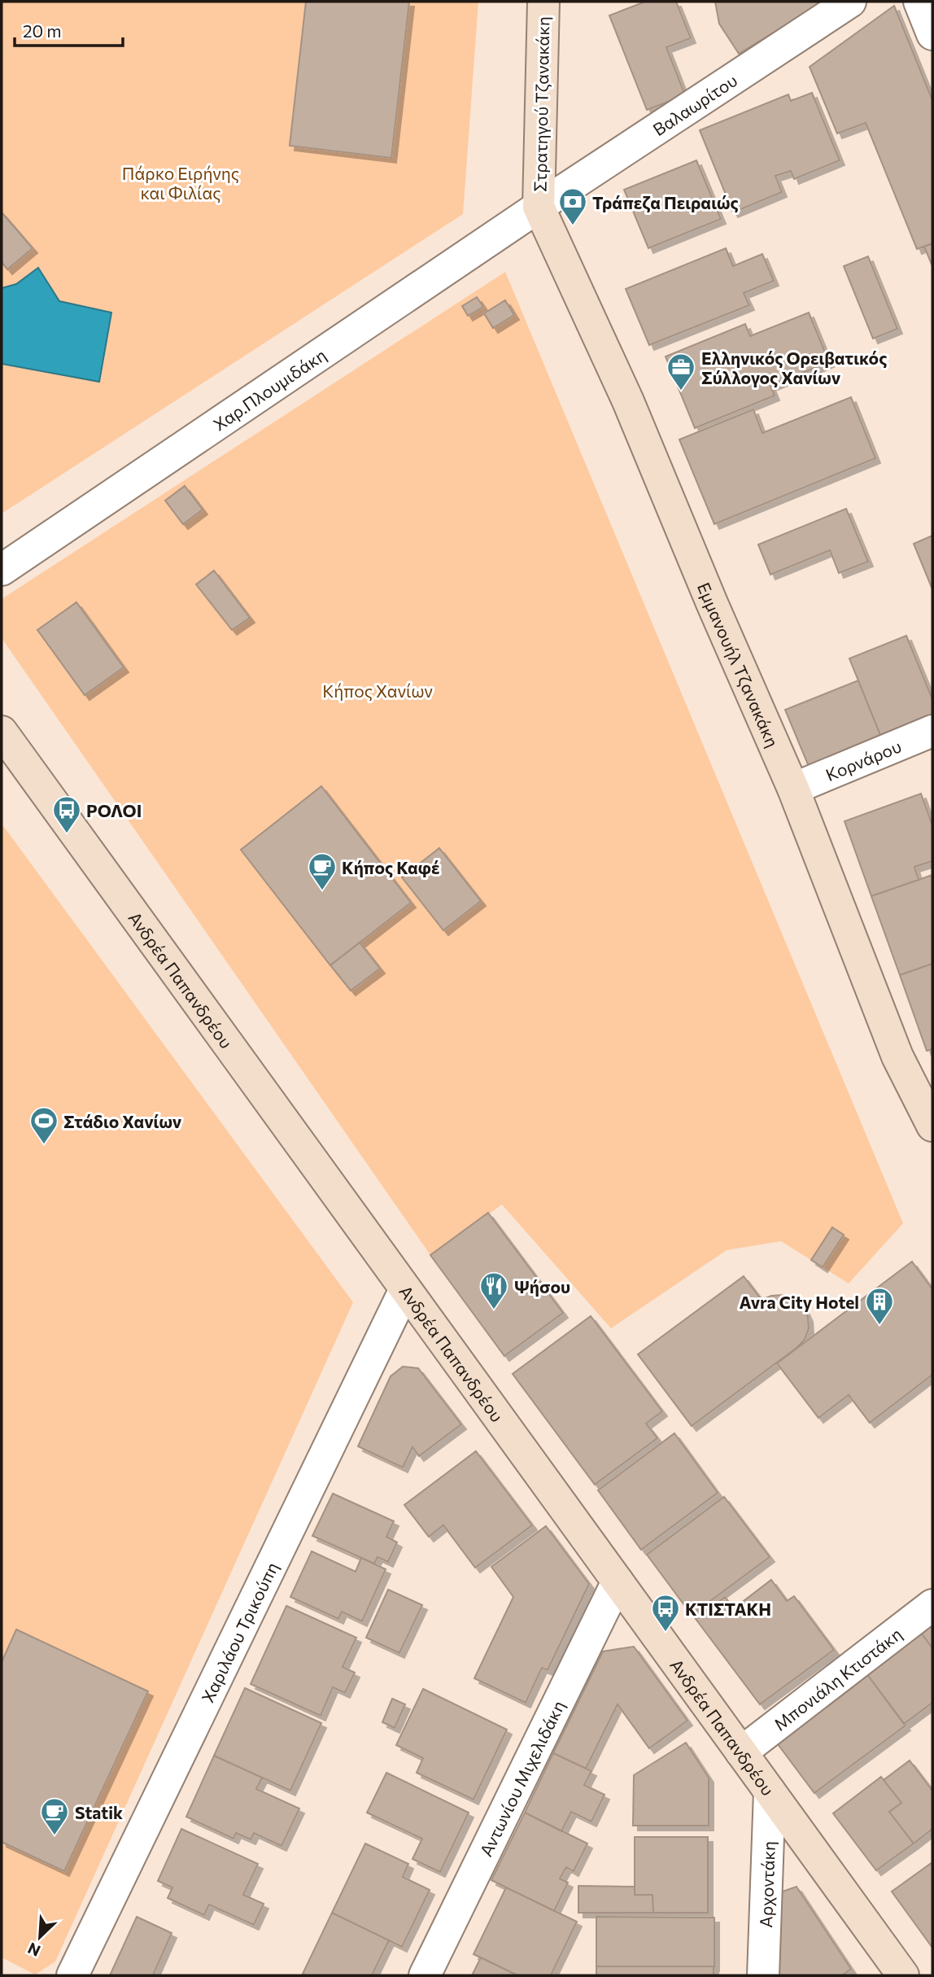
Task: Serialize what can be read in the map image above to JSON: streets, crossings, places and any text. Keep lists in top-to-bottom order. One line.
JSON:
{"streets":{"main road":["Στρατηγού Τζανακάκη","Εμμανουήλ Τζανακάκη","Ανδρέα Παπανδρέου"],"street":["Βαλαωρίτου","Χαρ.Πλουμιδάκη","Κορνάρου","Χαριλάου Τρικούπη","Μπονιάλη Κτιστάκη","Αντωνίου Μιχελιδάκη","Αρχοντάκη"]},"crossings":[["Στρατηγού Τζανακάκη","Βαλαωρίτου"],["Στρατηγού Τζανακάκη","Χαρ.Πλουμιδάκη"],["Στρατηγού Τζανακάκη","Εμμανουήλ Τζανακάκη"],["Βαλαωρίτου","Χαρ.Πλουμιδάκη"],["Βαλαωρίτου","Εμμανουήλ Τζανακάκη"],["Χαρ.Πλουμιδάκη","Εμμανουήλ Τζανακάκη"],["Εμμανουήλ Τζανακάκη","Κορνάρου"],["Ανδρέα Παπανδρέου","Χαριλάου Τρικούπη"],["Ανδρέα Παπανδρέου","Μπονιάλη Κτιστάκη"],["Ανδρέα Παπανδρέου","Αντωνίου Μιχελιδάκη"],["Ανδρέα Παπανδρέου","Αρχοντάκη"]],"parks":["Πάρκο Ειρήνης και Φιλίας","Κήπος Χανίων"],"places":{"bank":["Τράπεζα Πειραιώς"],"office":["Ελληνικός Ορειβατικός Σύλλογος Χανίων"],"bus stop":["ΡΟΛΟΙ","ΚΤΙΣΤΑΚΗ"],"cafe":["Κήπος Καφέ","Statik"],"sports":["Στάδιο Χανίων"],"restaurant":["Ψήσου"],"building":["Avra City Hotel"]},"scale_bar":"20 m","north":"bottom left"}
